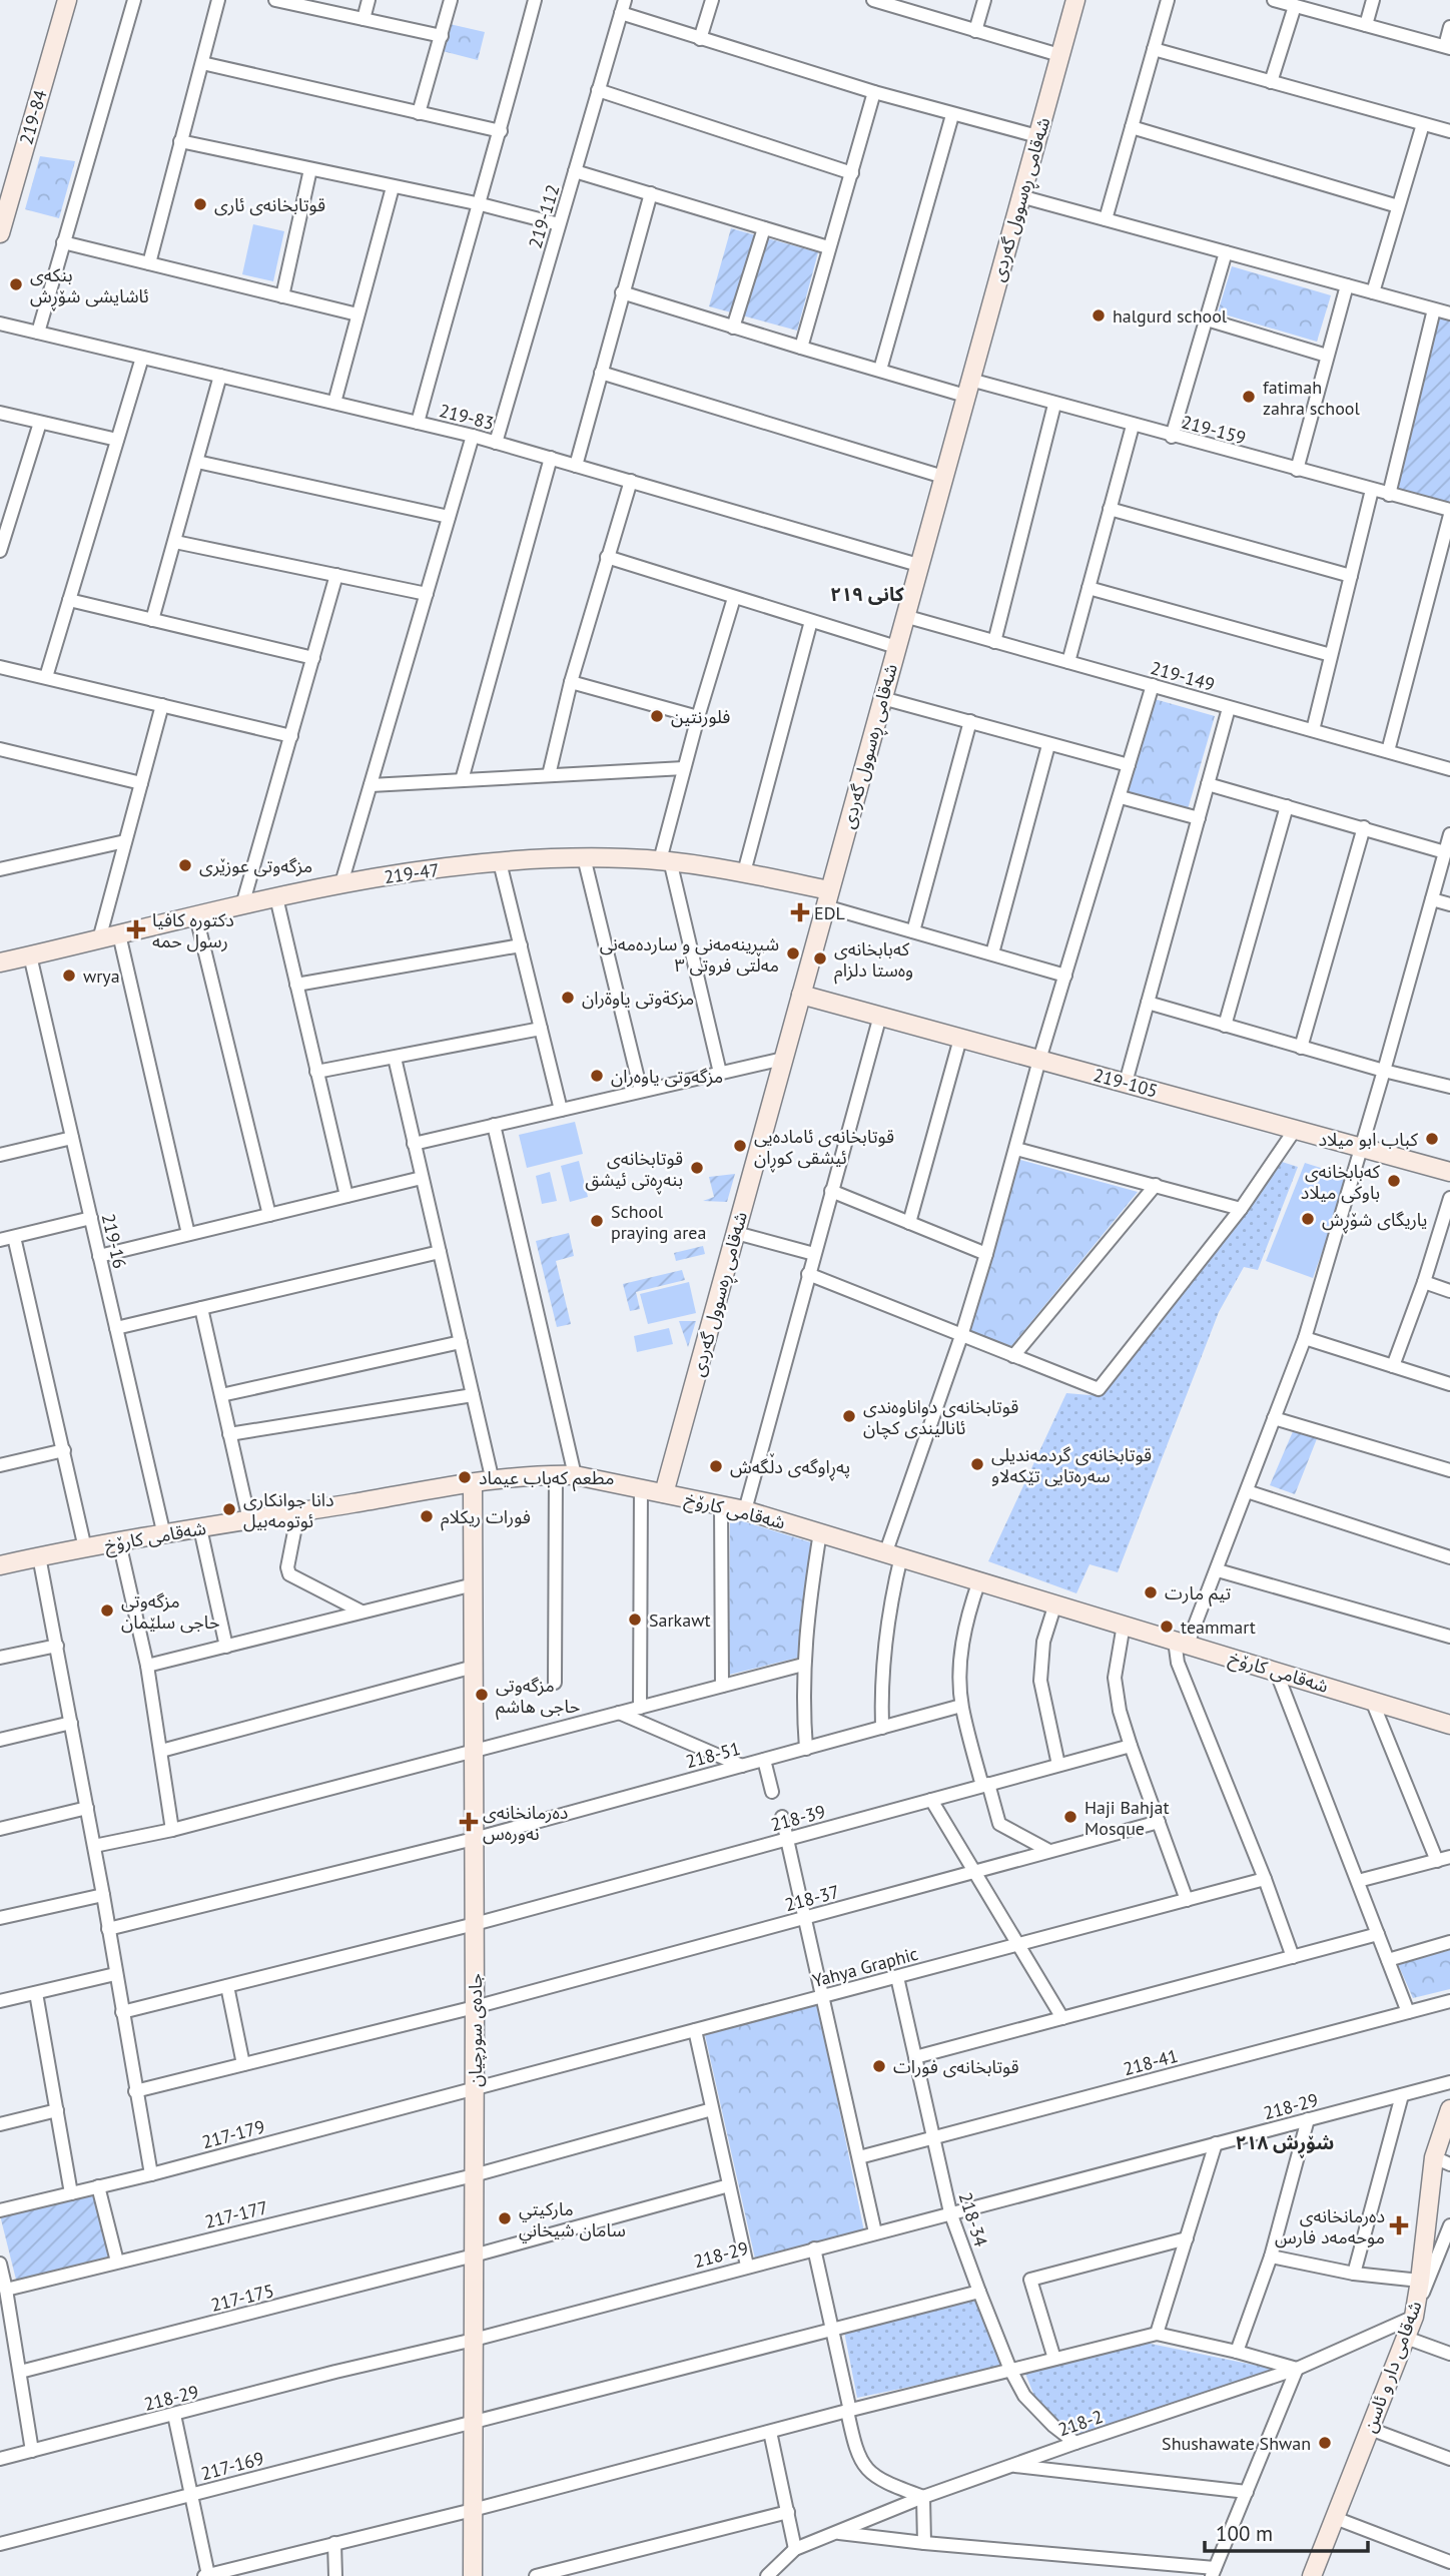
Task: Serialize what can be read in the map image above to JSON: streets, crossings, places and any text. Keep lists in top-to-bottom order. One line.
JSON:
{"streets":{"street":["219-84","شەقامی ڕەسوول گەردی","219-112","219-83","219-159","219-149","219-47","219-105","219-16","شەقامی کارۆخ","218-51","218-39","218-37","Yahya Graphic","جادەی سورچیان","218-41","218-29","217-179","217-177","218-34","217-175","شەقامی دار و ئاسن","218-2","217-169"]},"crossings":[["شەقامی ڕەسوول گەردی","219-83"],["شەقامی ڕەسوول گەردی","219-159"],["شەقامی ڕەسوول گەردی","219-149"],["شەقامی ڕەسوول گەردی","219-47"],["شەقامی ڕەسوول گەردی","219-105"],["شەقامی ڕەسوول گەردی","شەقامی کارۆخ"],["219-112","219-83"],["219-47","219-16"],["219-16","شەقامی کارۆخ"],["شەقامی کارۆخ","جادەی سورچیان"],["218-51","جادەی سورچیان"],["218-39","جادەی سورچیان"],["218-37","جادەی سورچیان"],["Yahya Graphic","جادەی سورچیان"],["Yahya Graphic","217-179"],["Yahya Graphic","218-34"],["جادەی سورچیان","218-29"],["جادەی سورچیان","217-179"],["جادەی سورچیان","217-177"],["جادەی سورچیان","217-175"],["جادەی سورچیان","217-169"],["218-41","218-34"],["218-29","218-34"],["218-34","218-2"],["218-34","217-169"],["شەقامی دار و ئاسن","218-2"]],"districts":["کانی ٢١٩","شۆڕش ٢١٨"],"places":{"other":["قوتابخانەی ئاری","بنکەی ئاشایشی شۆڕش","halgurd school","fatimah zahra school","فلورنتين","مزگه‌وتی عوزێری","شیرینەمەنی و ساردەمەنی مەڵتی فروتی ٣","كەبابخانەی وەستا دلزام","wrya","مزكةوتى ياوةران","مزگەوتی یاوەران","کباب ابو میلاد","قوتابخانەی ئامادەیی ئیشقی کوڕان","قوتابخانەی بنەڕەتی ئیشق","کەبابخانەی باوکی میلاد","یاریگای شۆڕش","School praying area","قوتابخانەی دواناوەندی ئانالیندی كچان","قوتابخانەی گردمەندیلی سەرەتایی تێكەلاو","پەڕاوگەی دڵگەش","مطعم کەباب عیماد","دانا جوانكارى ئوتومەبیل","فورات ريکلام","تيم مارت","مزگەوتی حاجی سلێمان","Sarkawt","teammart","مزگەوتی حاجی هاشم","Haji Bahjat Mosque","قوتابخانەی فورات","ماركيتي سامان شيخاني","Shushawate Shwan"],"health":["EDL","دکتورە کافیا رسول حمە","دەرمانخانەی نەورەس","دەرمانخانەی موحەمەد فارس"]},"scale_bar":"100 m"}
